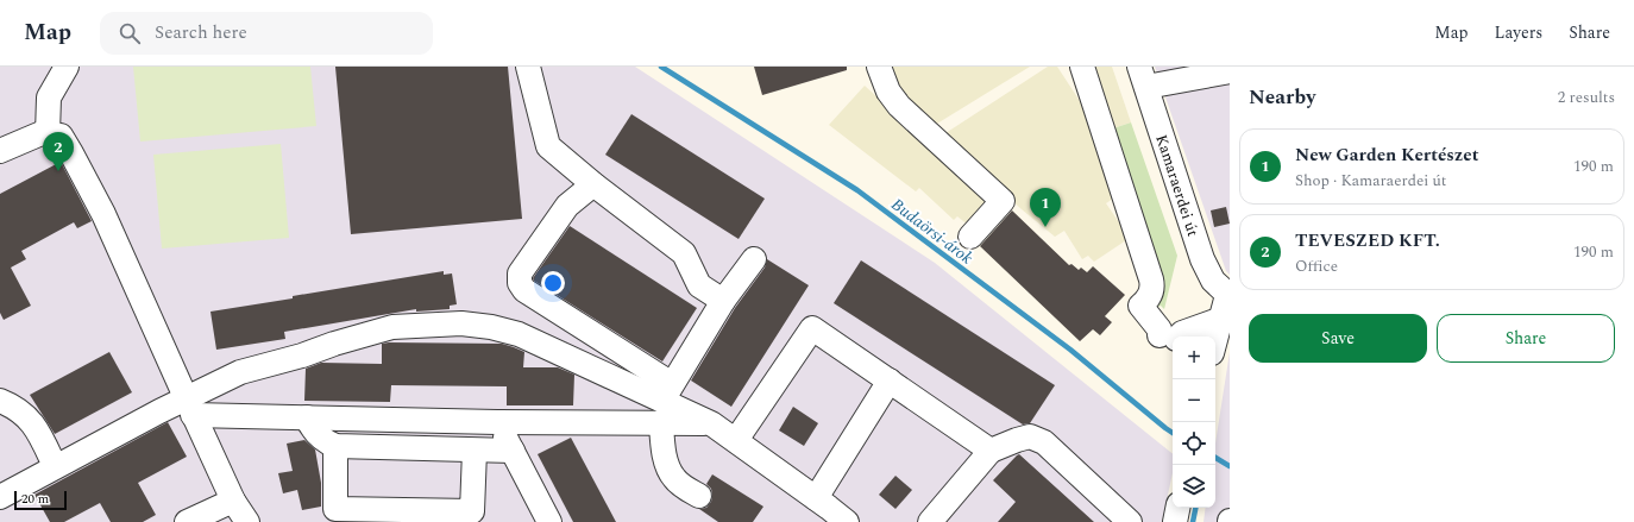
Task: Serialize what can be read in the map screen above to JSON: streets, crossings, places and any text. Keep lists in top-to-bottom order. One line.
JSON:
{"streets":{"street":["Kamaraerdei út"]},"water":["Budaörsi-árok"],"scale_bar":"20 m","page":{"header":"Map","search":"Search here","nav":["Map","Layers","Share"],"heading":["Nearby","2 results"],"list":[{"mark":"1","name":"New Garden Kertészet","note":"Shop · Kamaraerdei út","value":"190 m"},{"mark":"2","name":"TEVESZED KFT.","note":"Office","value":"190 m"}],"pins":["2","1"],"buttons":["Save","Share"],"map_buttons":["+","−"],"scale":"20 m"}}
